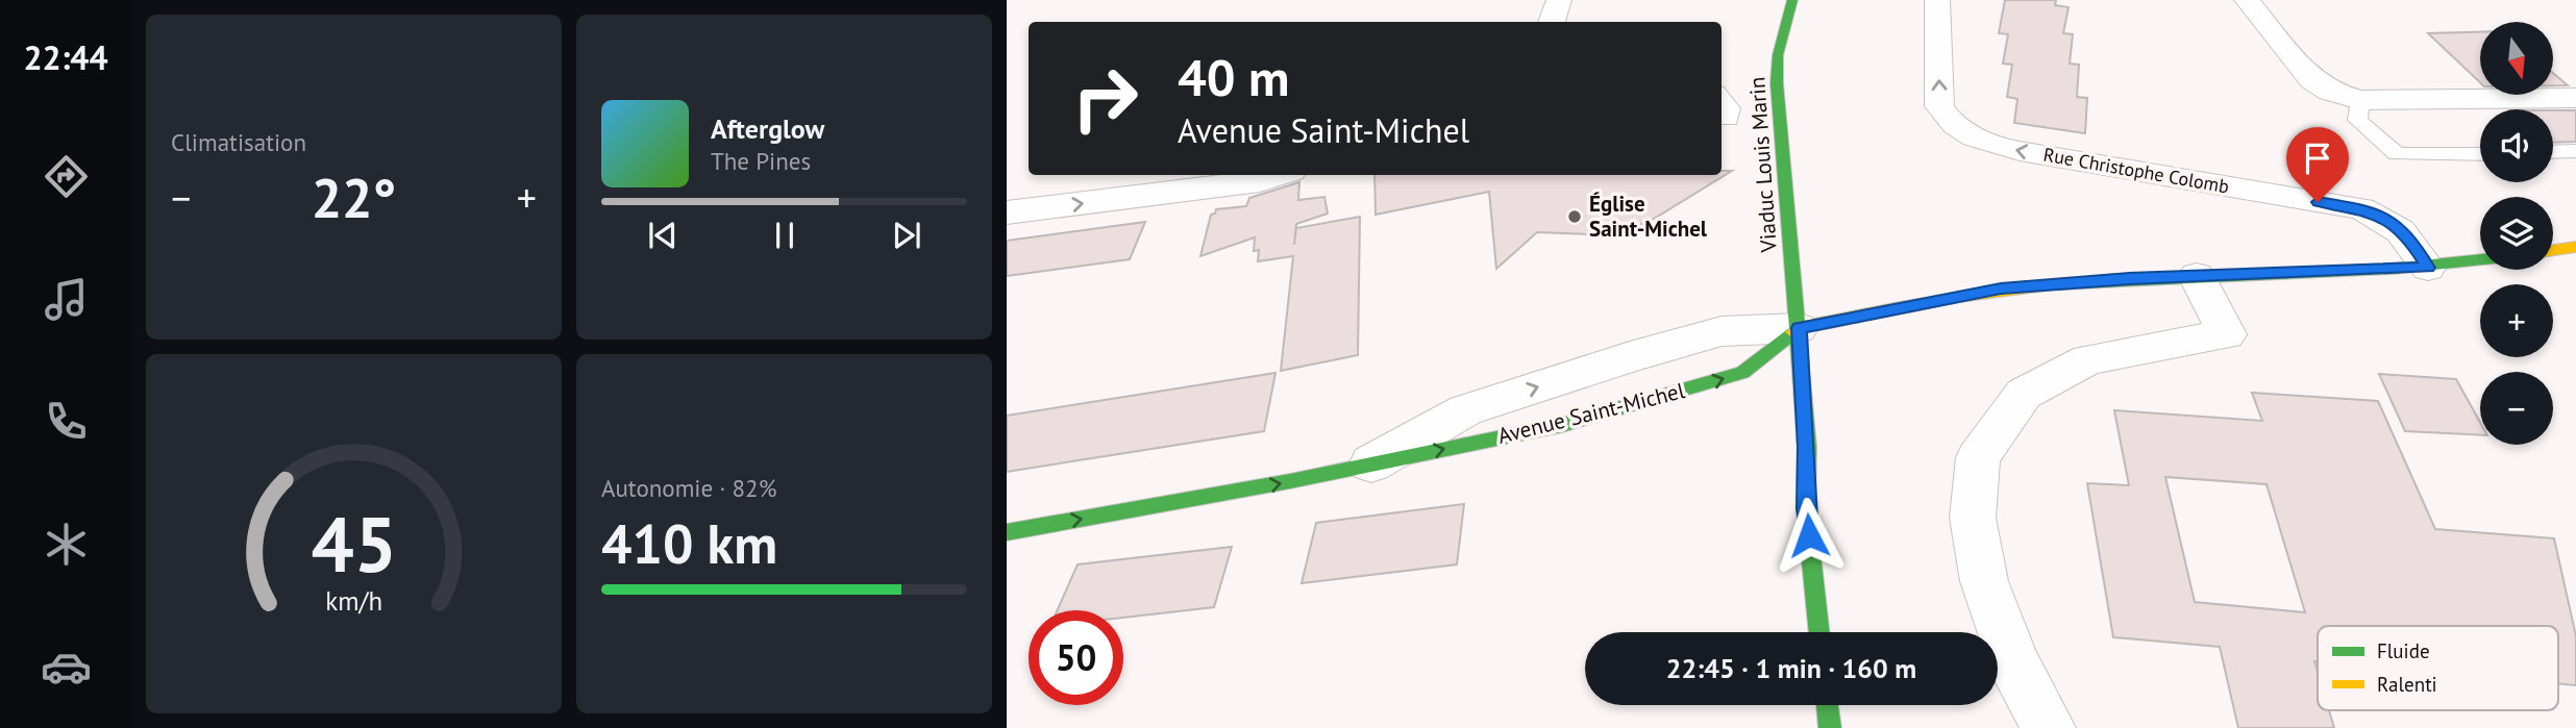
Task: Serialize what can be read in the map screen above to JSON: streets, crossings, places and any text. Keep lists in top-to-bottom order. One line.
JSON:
{"streets":{"main road":["Viaduc Louis Marin","Avenue Saint-Michel"],"street":["Rue Christophe Colomb"]},"crossings":[["Viaduc Louis Marin","Avenue Saint-Michel"],["Rue Christophe Colomb","Avenue Saint-Michel"]],"one_way":["Rue Christophe Colomb","Avenue Saint-Michel"],"places":["Église Saint-Michel"],"legend":["Fluide","Ralenti"],"north":"bottom","page":{"tabs":"22:44","tile":["Climatisation",["Autonomie · 82%","410 km"]],"map_buttons":["+","−"],"turn":["40 m","Avenue Saint-Michel"],"song":["Afterglow","The Pines"],"heat":["−","22°","+"],"limit":"50","trip":"22:45 · 1 min · 160 m","gauge":["45","km/h"]}}
